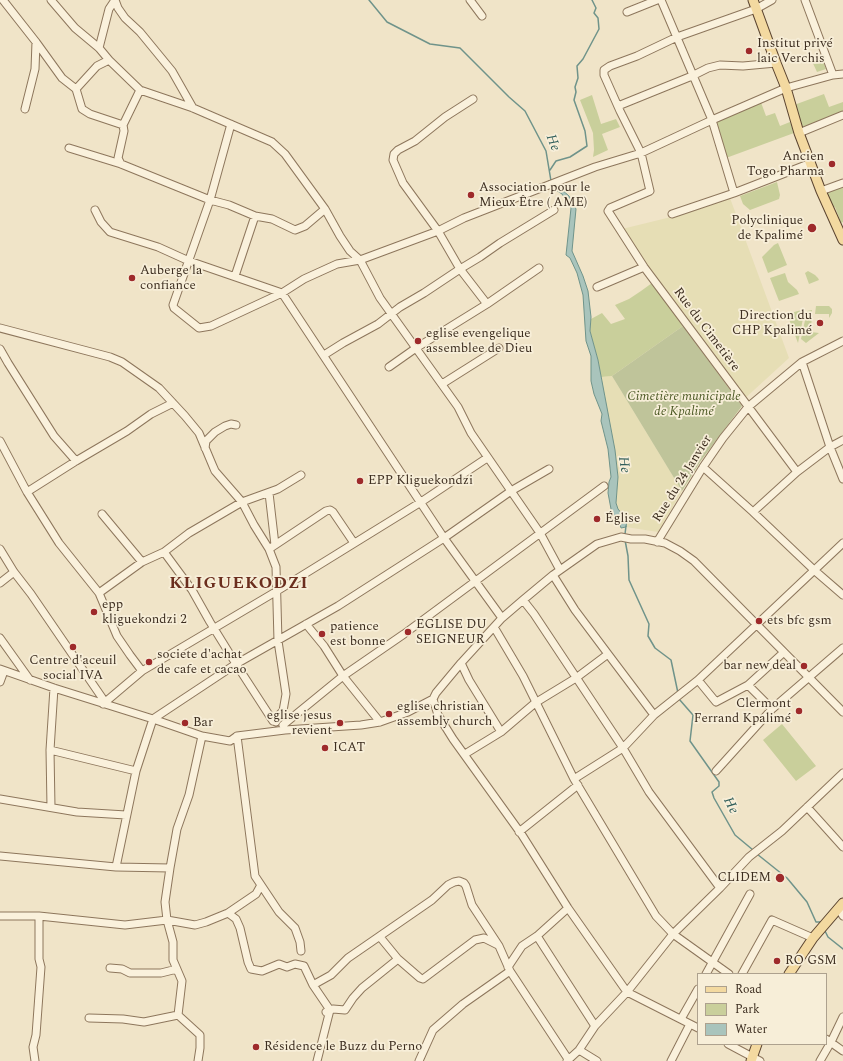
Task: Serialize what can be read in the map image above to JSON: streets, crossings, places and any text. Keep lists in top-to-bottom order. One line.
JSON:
{"streets":{"street":["Rue du Cimetière","Rue du 24 Janvier"]},"crossings":[["Rue du Cimetière","Rue du 24 Janvier"]],"districts":["KLIGUEKODZI"],"water":["He"],"parks":["Cimetière municipale de Kpalimé"],"places":["Institut privé laic Verchis","Ancien Togo Pharma","Association pour le Mieux Être ( AME)","Polyclinique de Kpalimé","Auberge la confiance","Direction du CHP Kpalimé","eglise evengelique assemblee de Dieu","EPP Kliguekondzi","Église","epp kliguekondzi 2","ets bfc gsm","EGLISE DU SEIGNEUR","patience est bonne","Centre d'aceuil social IVA","societe d'achat de cafe et cacao","bar new deal","Clermont Ferrand Kpalimé","eglise christian assembly church","Bar","eglise jesus revient","ICAT","CLIDEM","RO GSM","Résidence le Buzz du Perno"],"legend":["Road","Park","Water"]}
